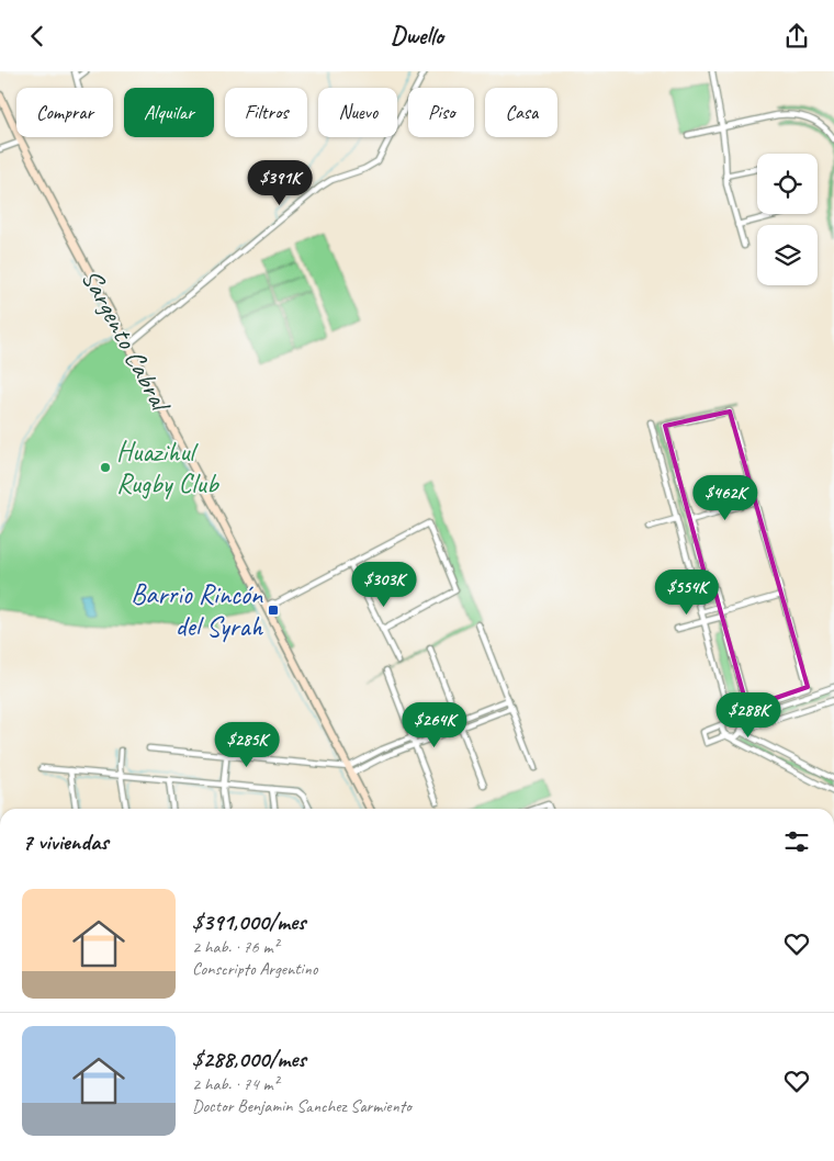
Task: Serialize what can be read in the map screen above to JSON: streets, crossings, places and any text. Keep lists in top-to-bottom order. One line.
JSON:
{"streets":{"main road":["Sargento Cabral"]},"places":{"other":["Huazihul Rugby Club"],"transit":["Barrio Rincón del Syrah"]},"page":{"header":"Dwello","chip":["Comprar","Alquilar","Filtros","Nuevo","Piso","Casa"],"price":["$391K","$462K","$303K","$554K","$288K","$264K","$285K"],"heading":"7 viviendas","list":[{"name":"$391,000/mes","note":"2 hab. · 76 m² · Conscripto Argentino"},{"name":"$288,000/mes","note":"2 hab. · 74 m² · Doctor Benjamin Sanchez Sarmiento"}]}}
